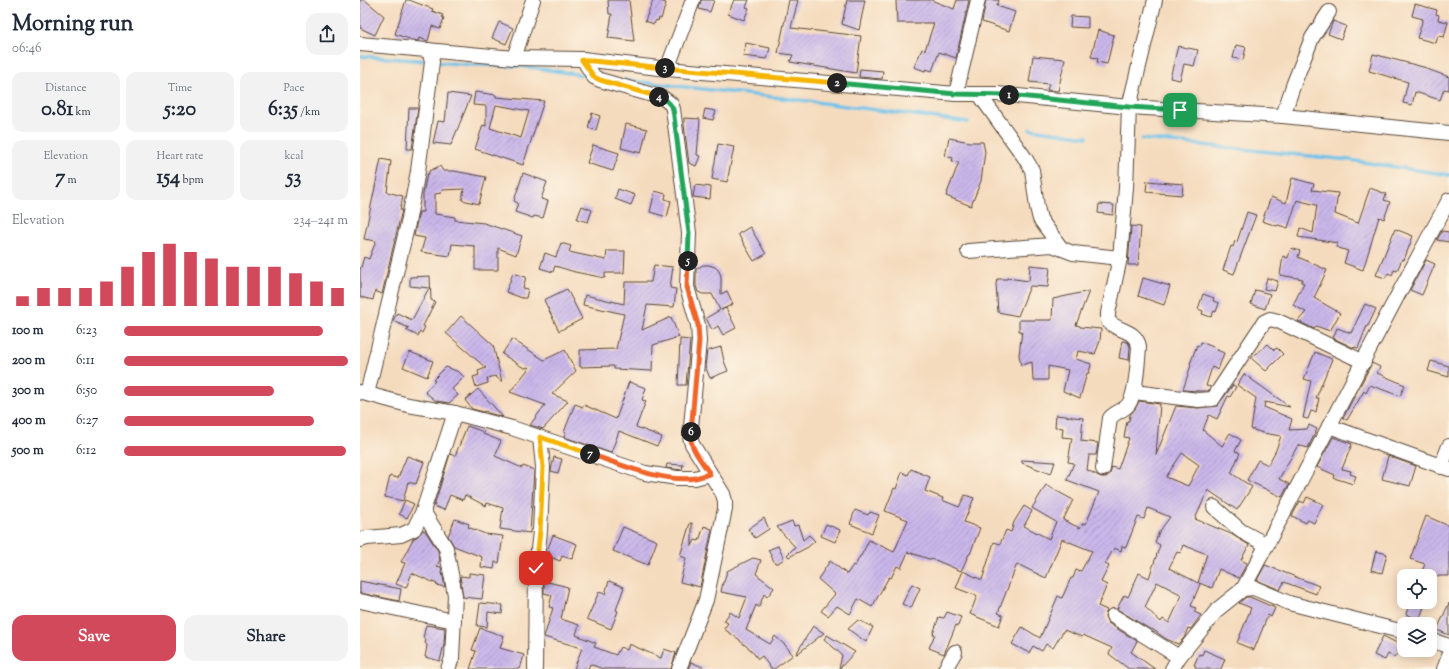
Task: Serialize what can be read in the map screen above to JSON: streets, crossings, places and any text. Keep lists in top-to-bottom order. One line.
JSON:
{"page":{"heading":["Morning run","06:46"],"pins":["3","2","1","4","5","6","7"],"stats":[["Distance","0.81 km"],["Time","5:20"],["Pace","6:35 /km"],["Elevation","7 m"],["Heart rate","154 bpm"],["kcal","53"]],"chart":["Elevation","234–241 m"],"list":[{"name":"100 m","note":"6:23"},{"name":"200 m","note":"6:11"},{"name":"300 m","note":"6:50"},{"name":"400 m","note":"6:27"},{"name":"500 m","note":"6:12"}],"buttons":["Save","Share"]}}
